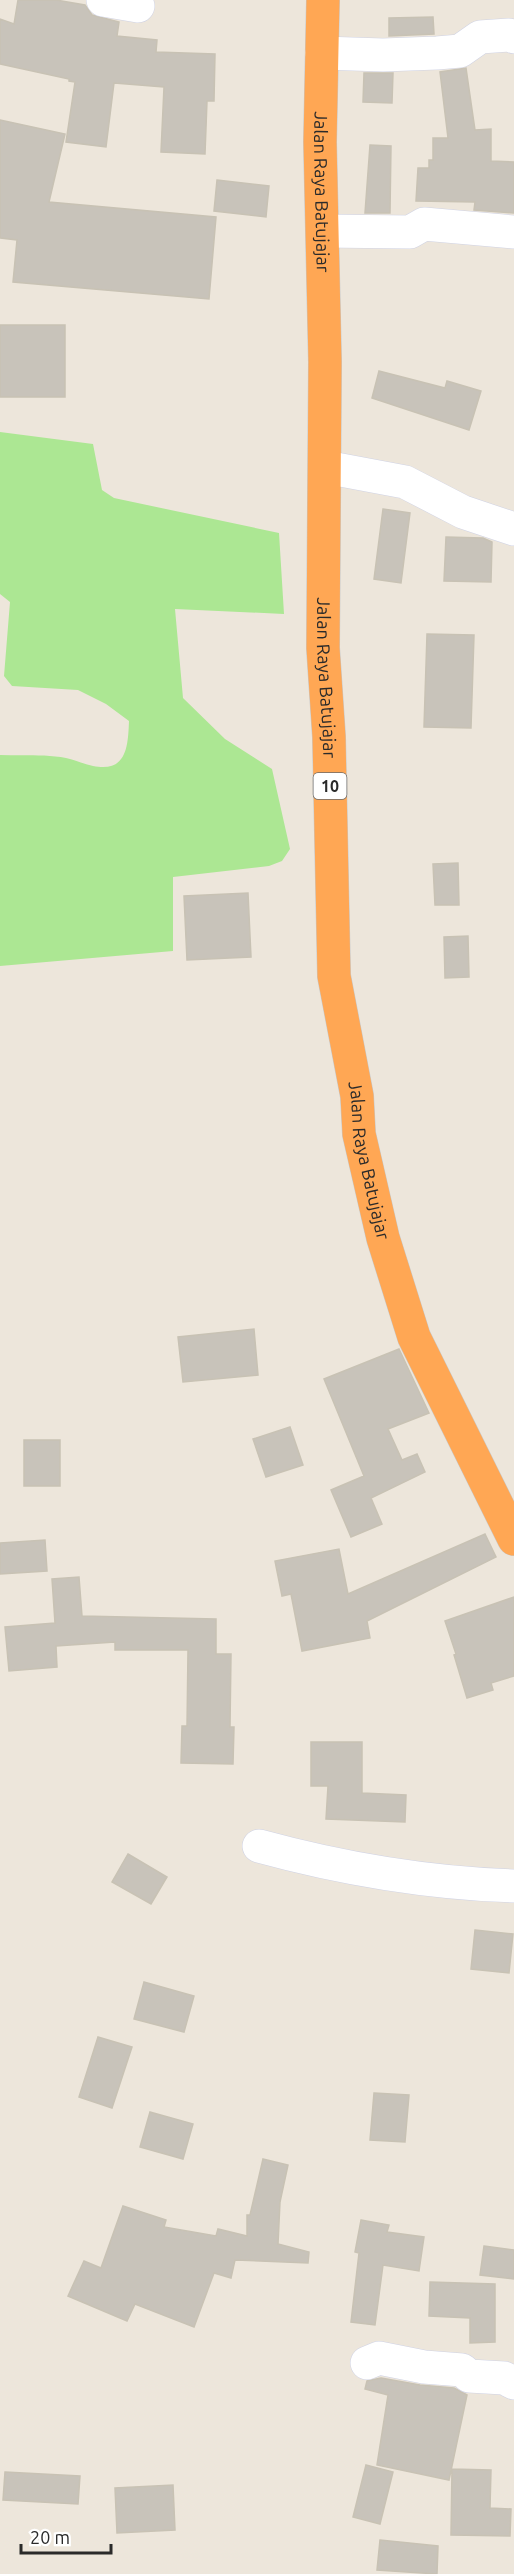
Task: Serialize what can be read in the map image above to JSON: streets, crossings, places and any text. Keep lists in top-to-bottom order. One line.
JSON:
{"streets":{"highway":["Jalan Raya Batujajar","10"]},"scale_bar":"20 m"}
